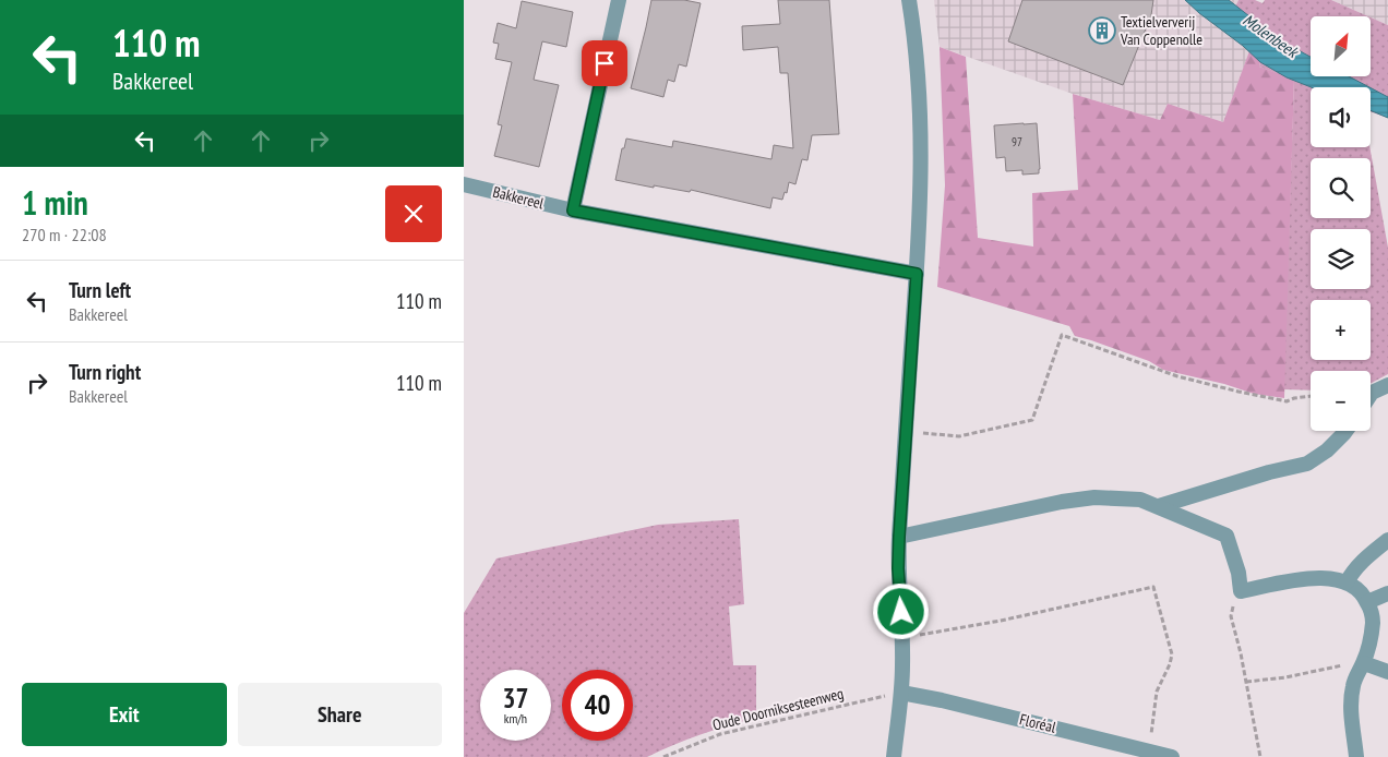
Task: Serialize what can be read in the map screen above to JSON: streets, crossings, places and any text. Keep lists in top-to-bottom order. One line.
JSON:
{"streets":{"street":["Bakkereel","Floréal"],"path":["Oude Doorniksesteenweg"]},"crossings":[["Oude Doorniksesteenweg","Floréal"]],"water":["Molenbeek"],"places":{"building":["Textielververij Van Coppenolle"]},"house_numbers":["97"],"north":"top right","page":{"turn":["110 m","Bakkereel"],"map_buttons":["+","−"],"heading":["1 min","270 m · 22:08"],"list":[{"name":"Turn left","note":"Bakkereel","value":"110 m"},{"name":"Turn right","note":"Bakkereel","value":"110 m"}],"speed":"37 km/h","limit":"40","buttons":["Exit","Share"]}}
